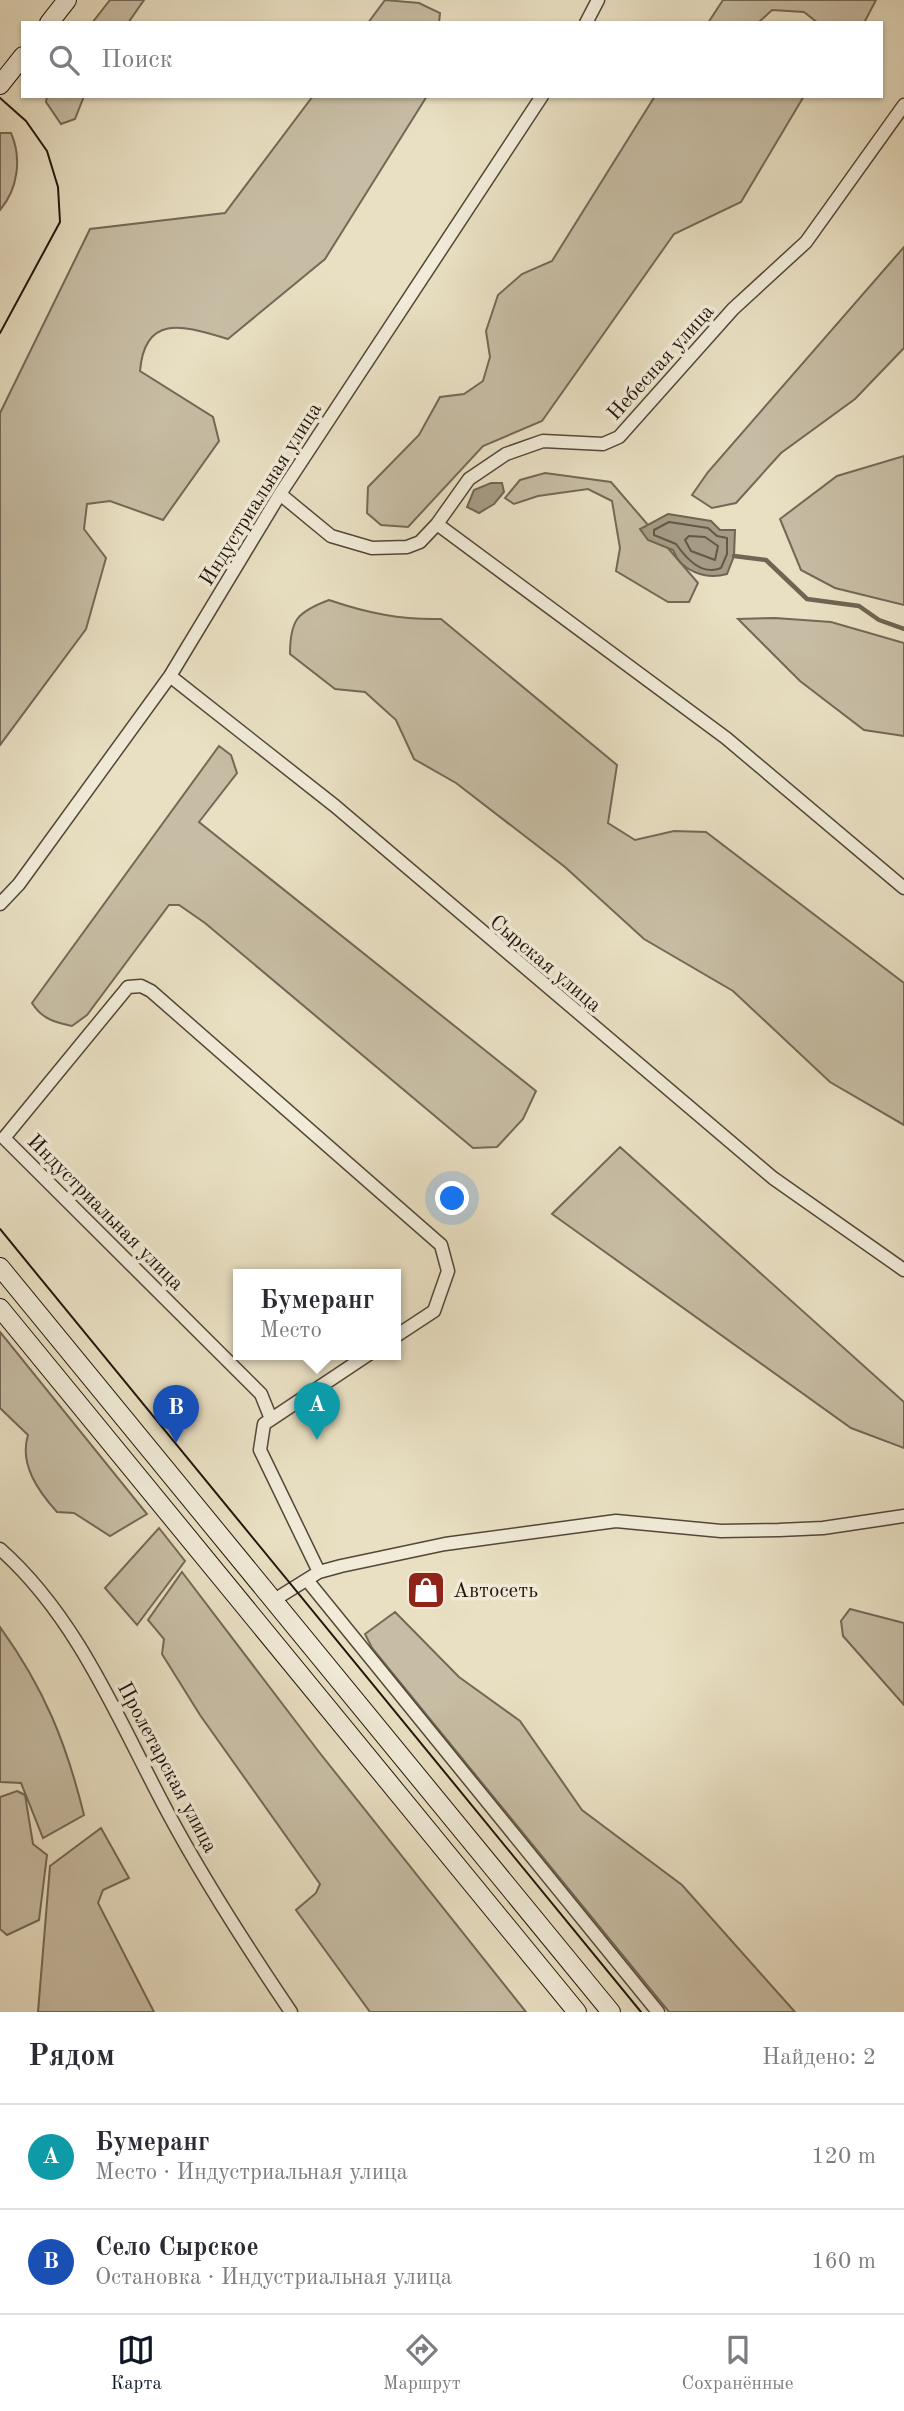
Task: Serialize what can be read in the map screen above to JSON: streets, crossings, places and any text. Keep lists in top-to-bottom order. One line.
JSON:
{"streets":{"street":["Небесная улица","Индустриальная улица","Сырская улица","Пролетарская улица"]},"crossings":[["Небесная улица","Индустриальная улица"],["Индустриальная улица","Сырская улица"]],"places":{"shop":["Автосеть"]},"page":{"search":"Поиск","popup":["Бумеранг","Место"],"pins":["A","B"],"heading":["Рядом","Найдено: 2"],"list":[{"mark":"A","name":"Бумеранг","note":"Место · Индустриальная улица","value":"120 m"},{"mark":"B","name":"Село Сырское","note":"Остановка · Индустриальная улица","value":"160 m"}],"nav":["Карта","Маршрут","Сохранённые"]}}
